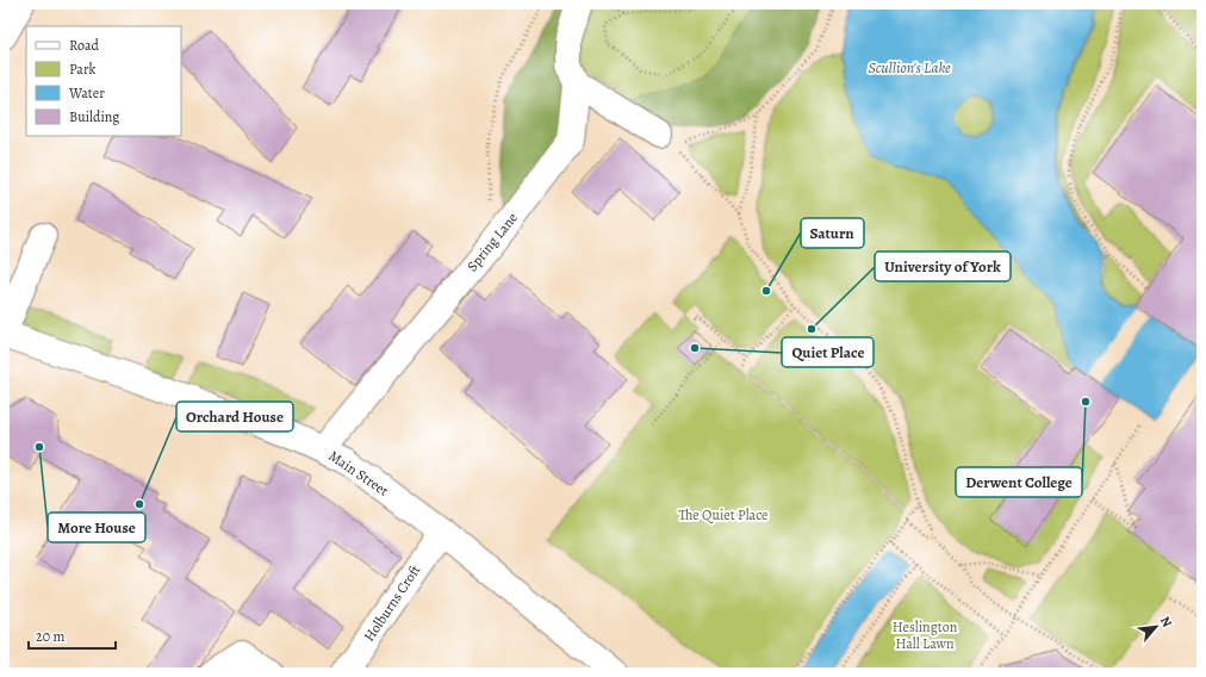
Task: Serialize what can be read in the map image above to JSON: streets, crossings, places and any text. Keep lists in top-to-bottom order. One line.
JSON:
{"streets":{"street":["Spring Lane","Main Street","Holburns Croft"]},"crossings":[["Spring Lane","Main Street"],["Main Street","Holburns Croft"]],"water":["Scullion's Lake"],"parks":["The Quiet Place","Heslington Hall Lawn"],"places":["Saturn","University of York","Quiet Place","Derwent College","More House","Orchard House"],"legend":["Road","Park","Water","Building"],"scale_bar":"20 m","north":"top right"}
